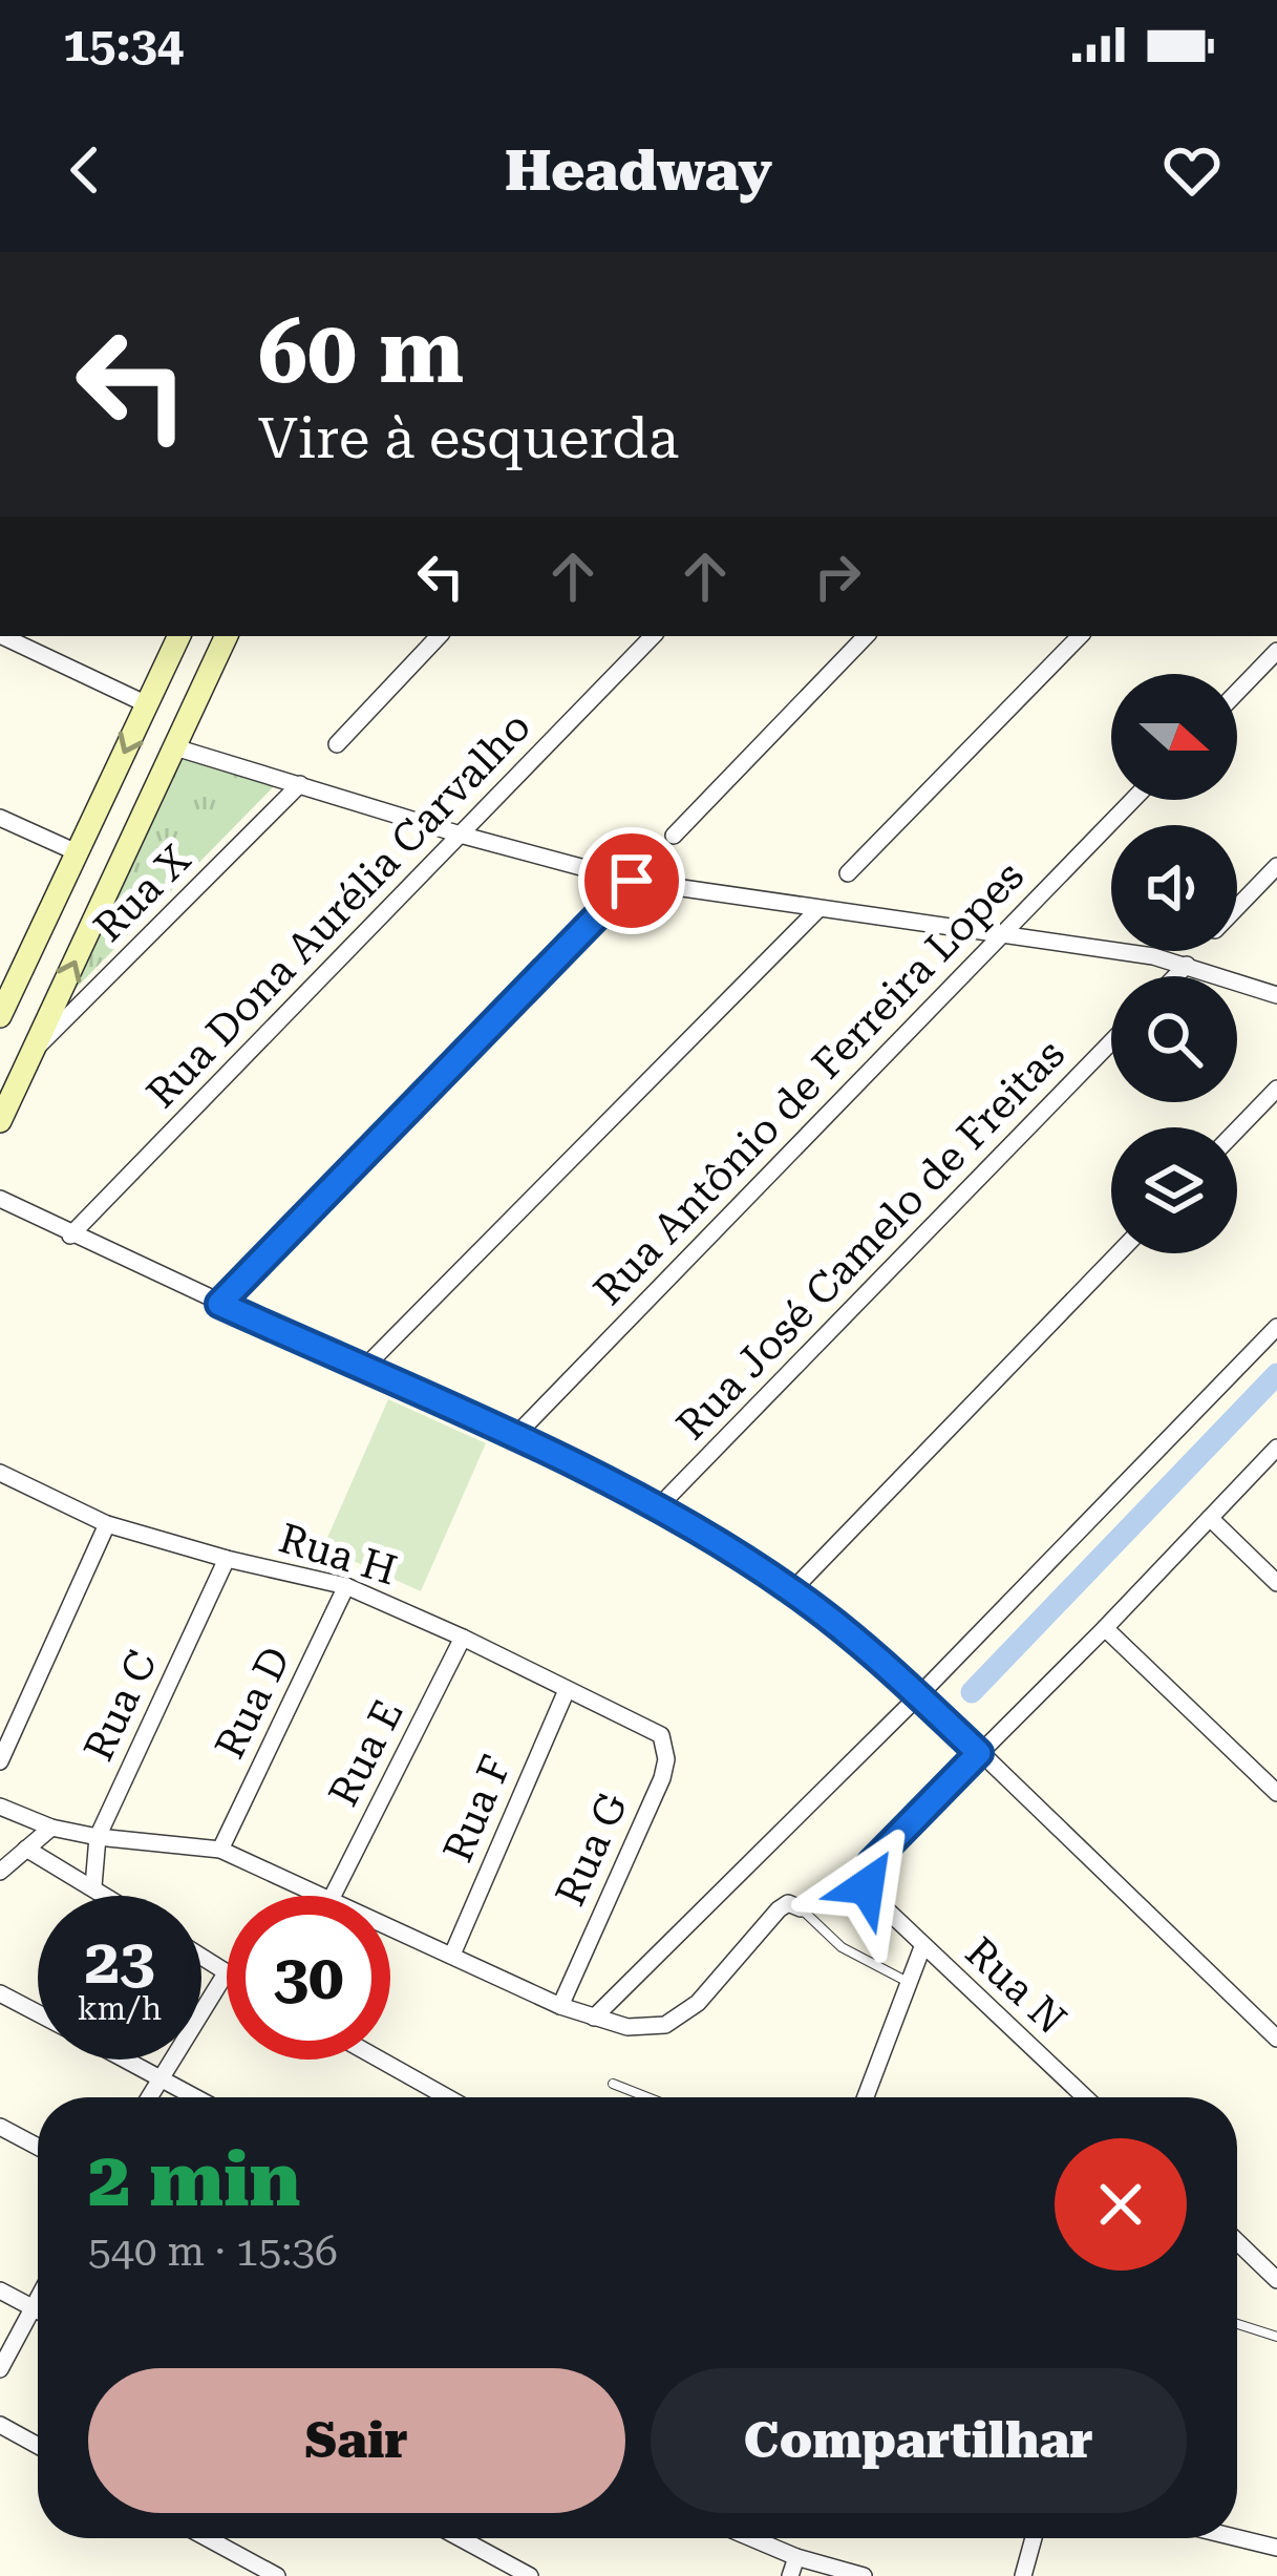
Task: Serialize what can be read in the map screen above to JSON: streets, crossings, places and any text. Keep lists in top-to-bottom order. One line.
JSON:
{"streets":{"street":["Rua X","Rua Dona Aurélia Carvalho","Rua Antônio de Ferreira Lopes","Rua José Camelo de Freitas","Rua H","Rua D","Rua C","Rua E","Rua F","Rua G","Rua N"]},"crossings":[["Rua H","Rua D"],["Rua H","Rua C"],["Rua H","Rua E"],["Rua H","Rua F"],["Rua H","Rua G"]],"north":"right","page":{"status":"15:34","header":"Headway","turn":["60 m","Vire à esquerda"],"speed":"23 km/h","limit":"30","heading":["2 min","540 m · 15:36"],"buttons":["Sair","Compartilhar"]}}
